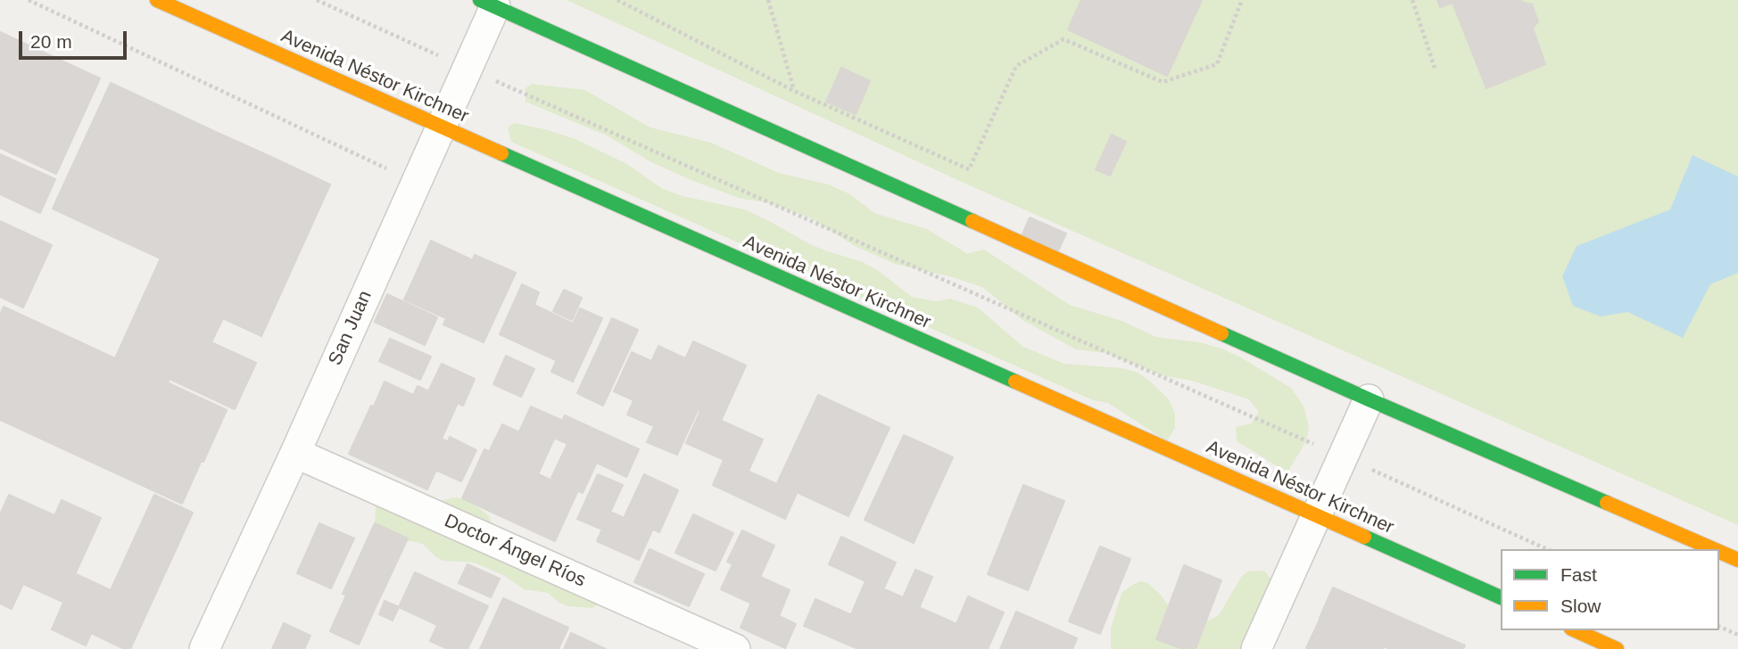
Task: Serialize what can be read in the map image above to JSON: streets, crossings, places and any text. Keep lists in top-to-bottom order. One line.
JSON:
{"streets":{"main road":["Avenida Néstor Kirchner"],"street":["San Juan","Doctor Ángel Ríos"]},"crossings":[["Avenida Néstor Kirchner","San Juan"],["San Juan","Doctor Ángel Ríos"]],"legend":["Fast","Slow"],"scale_bar":"20 m"}
